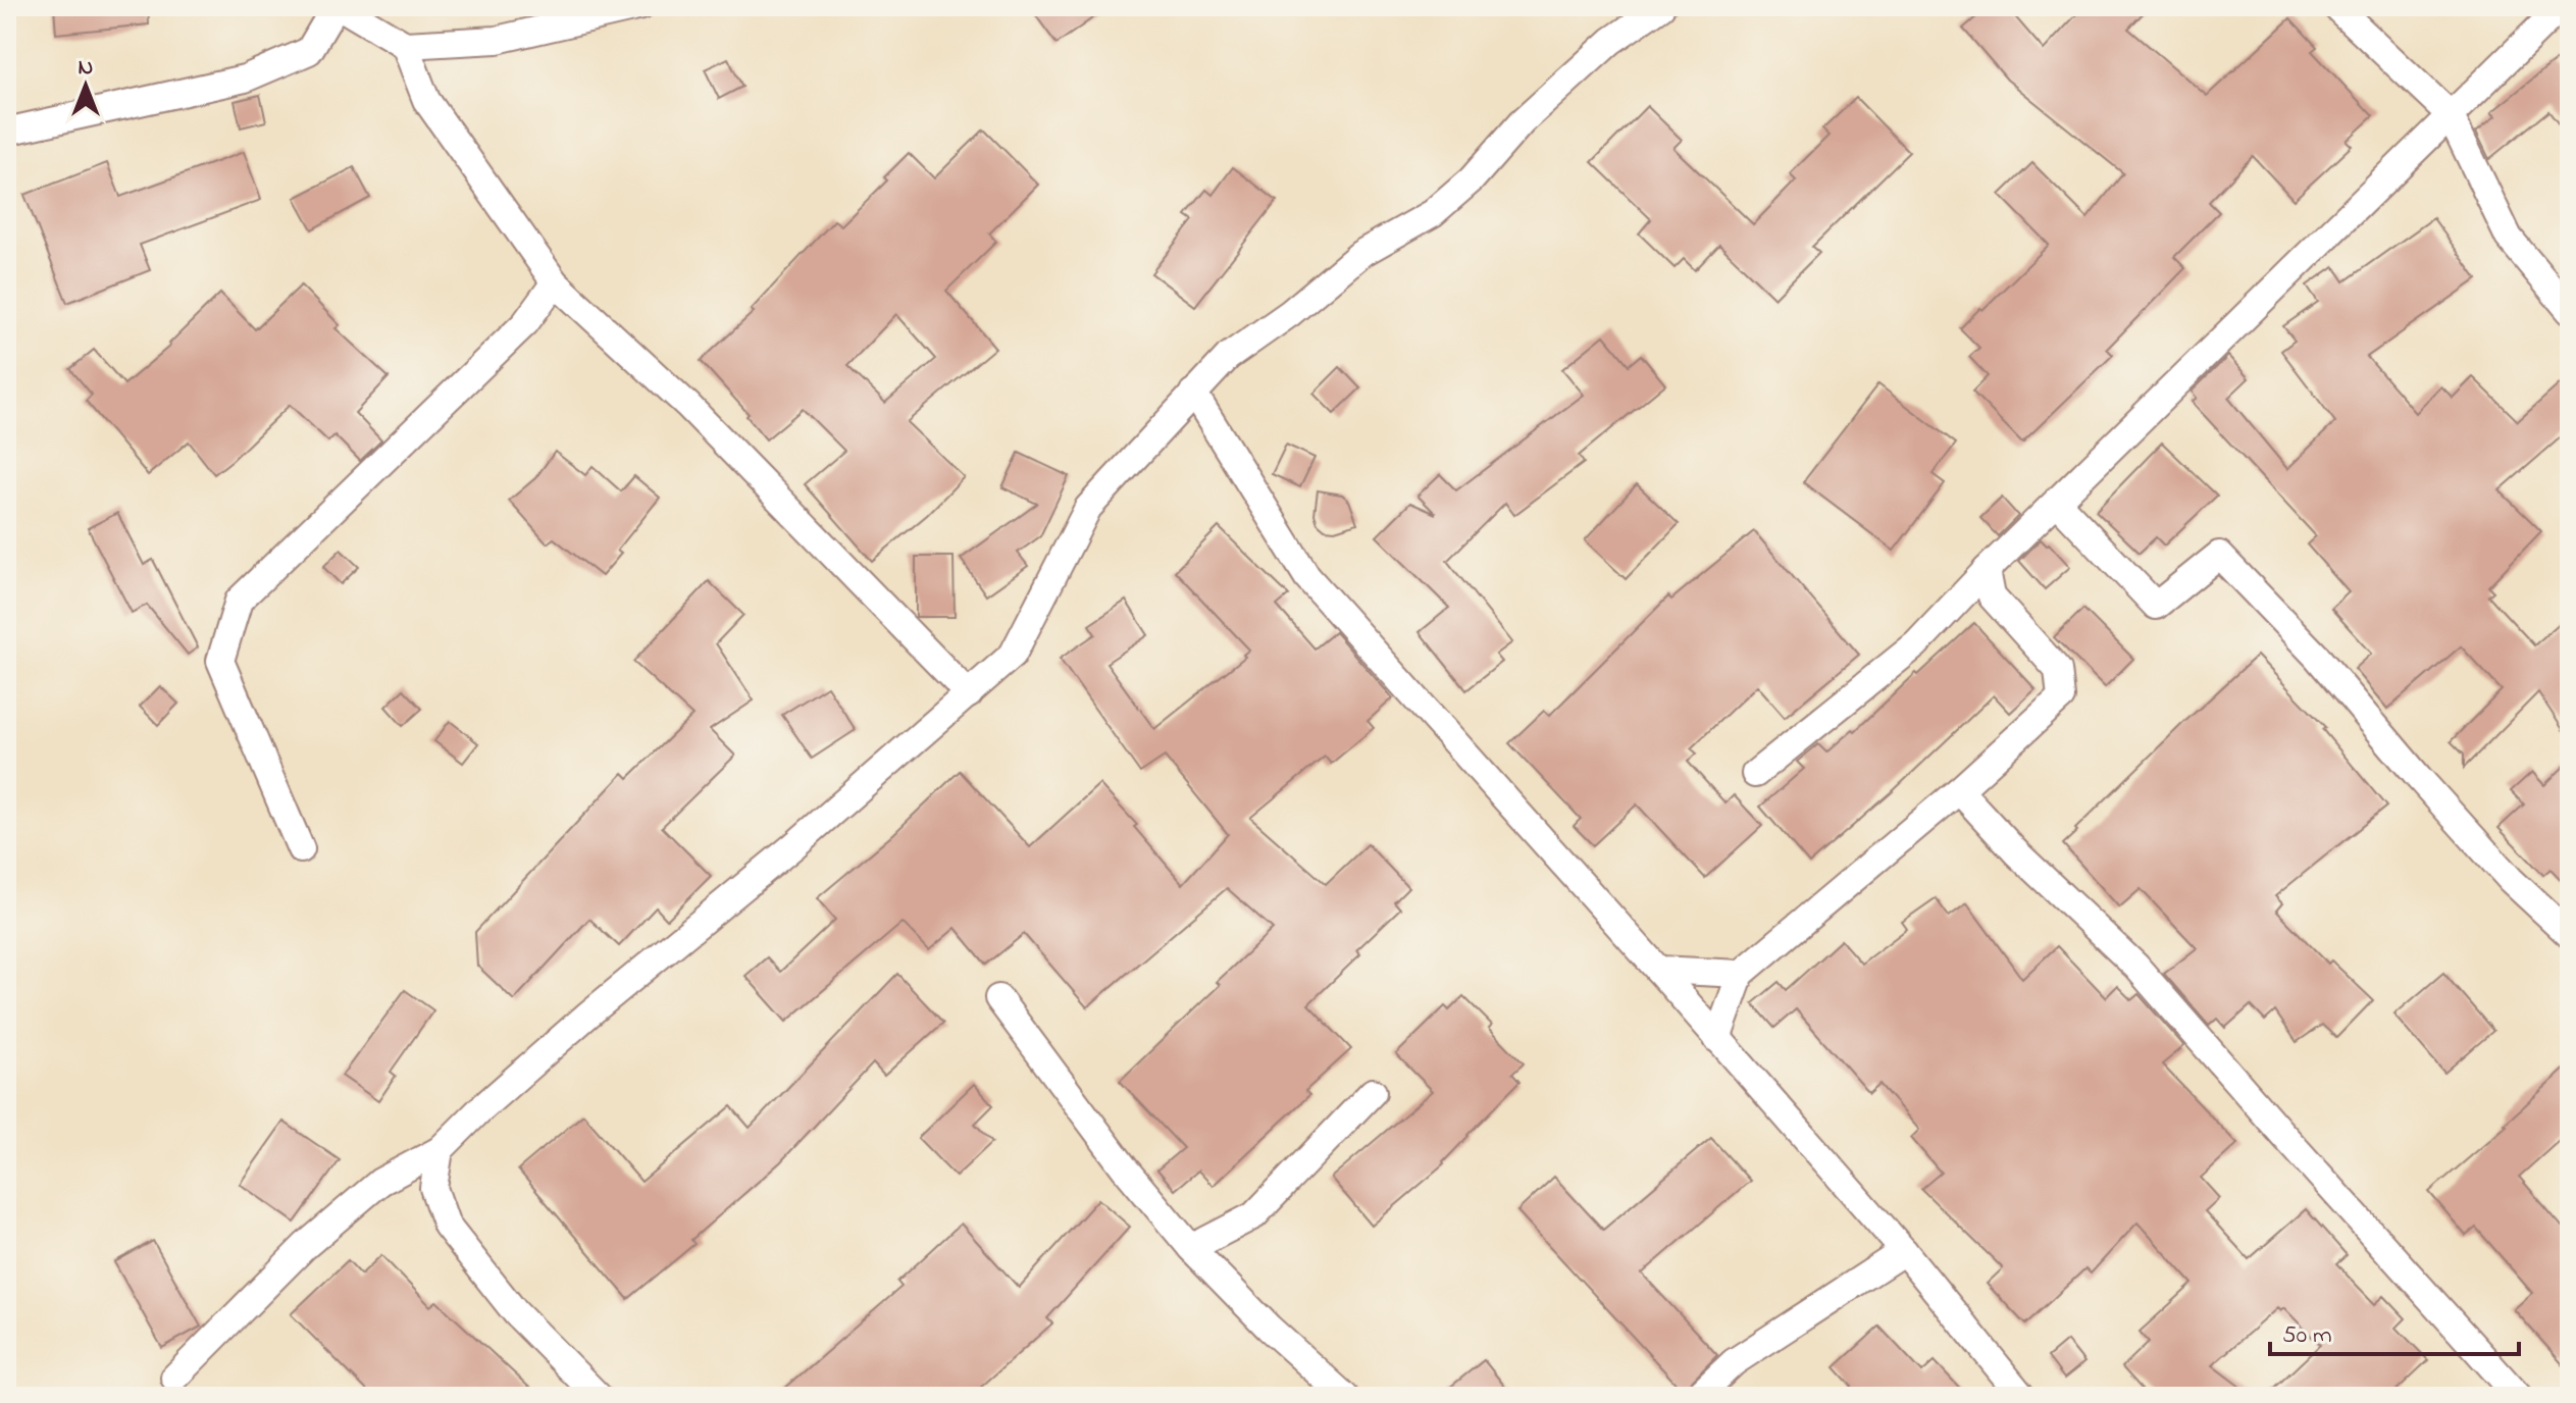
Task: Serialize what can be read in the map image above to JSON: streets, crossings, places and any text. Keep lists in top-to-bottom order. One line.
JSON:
{"scale_bar":"50 m","north":"top"}
